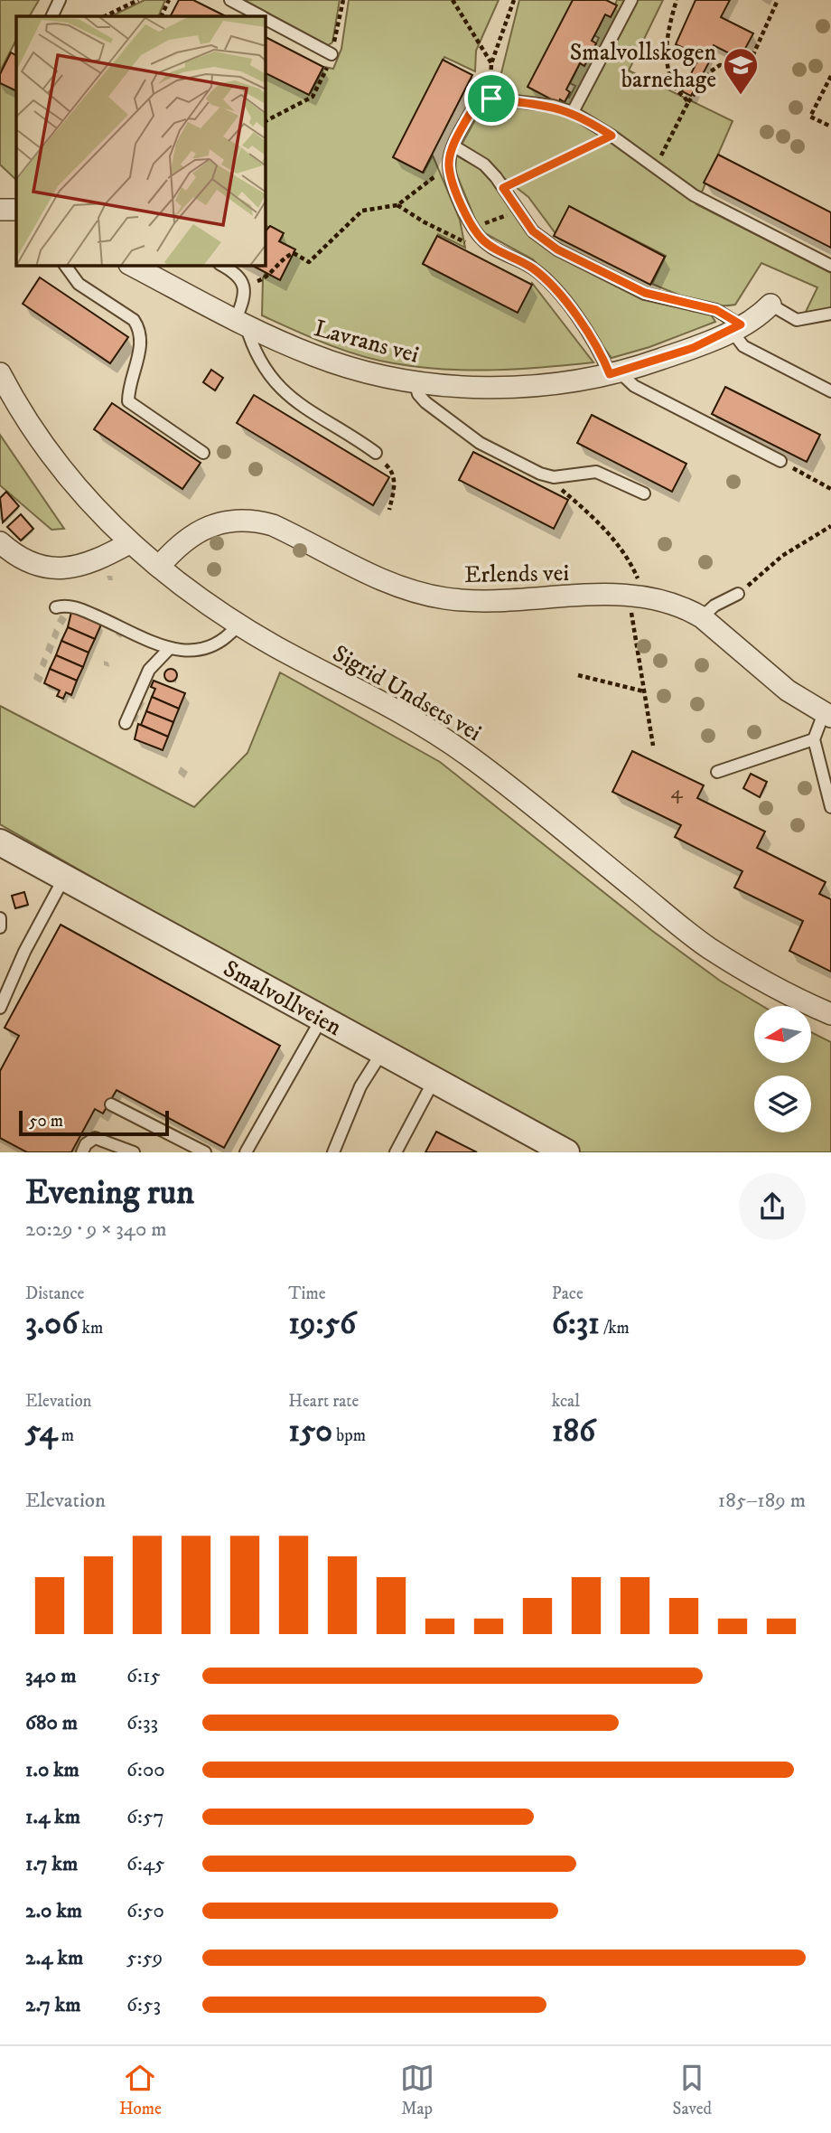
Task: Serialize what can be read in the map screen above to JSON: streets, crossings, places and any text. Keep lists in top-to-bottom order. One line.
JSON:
{"streets":{"street":["Lavrans vei","Erlends vei","Sigrid Undsets vei","Smalvollveien"]},"crossings":[["Erlends vei","Sigrid Undsets vei"]],"places":{"school or university":["Smalvollskogen barnehage"]},"house_numbers":["4"],"scale_bar":"50 m","north":"left","page":{"scale":"50 m","heading":["Evening run","20:29 · 9 × 340 m"],"stats":[["Distance","3.06 km"],["Time","19:56"],["Pace","6:31 /km"],["Elevation","54 m"],["Heart rate","150 bpm"],["kcal","186"]],"chart":["Elevation","185–189 m"],"list":[{"name":"340 m","note":"6:15"},{"name":"680 m","note":"6:33"},{"name":"1.0 km","note":"6:00"},{"name":"1.4 km","note":"6:57"},{"name":"1.7 km","note":"6:45"},{"name":"2.0 km","note":"6:50"},{"name":"2.4 km","note":"5:59"},{"name":"2.7 km","note":"6:53"}],"tabs":["Home","Map","Saved"]}}
